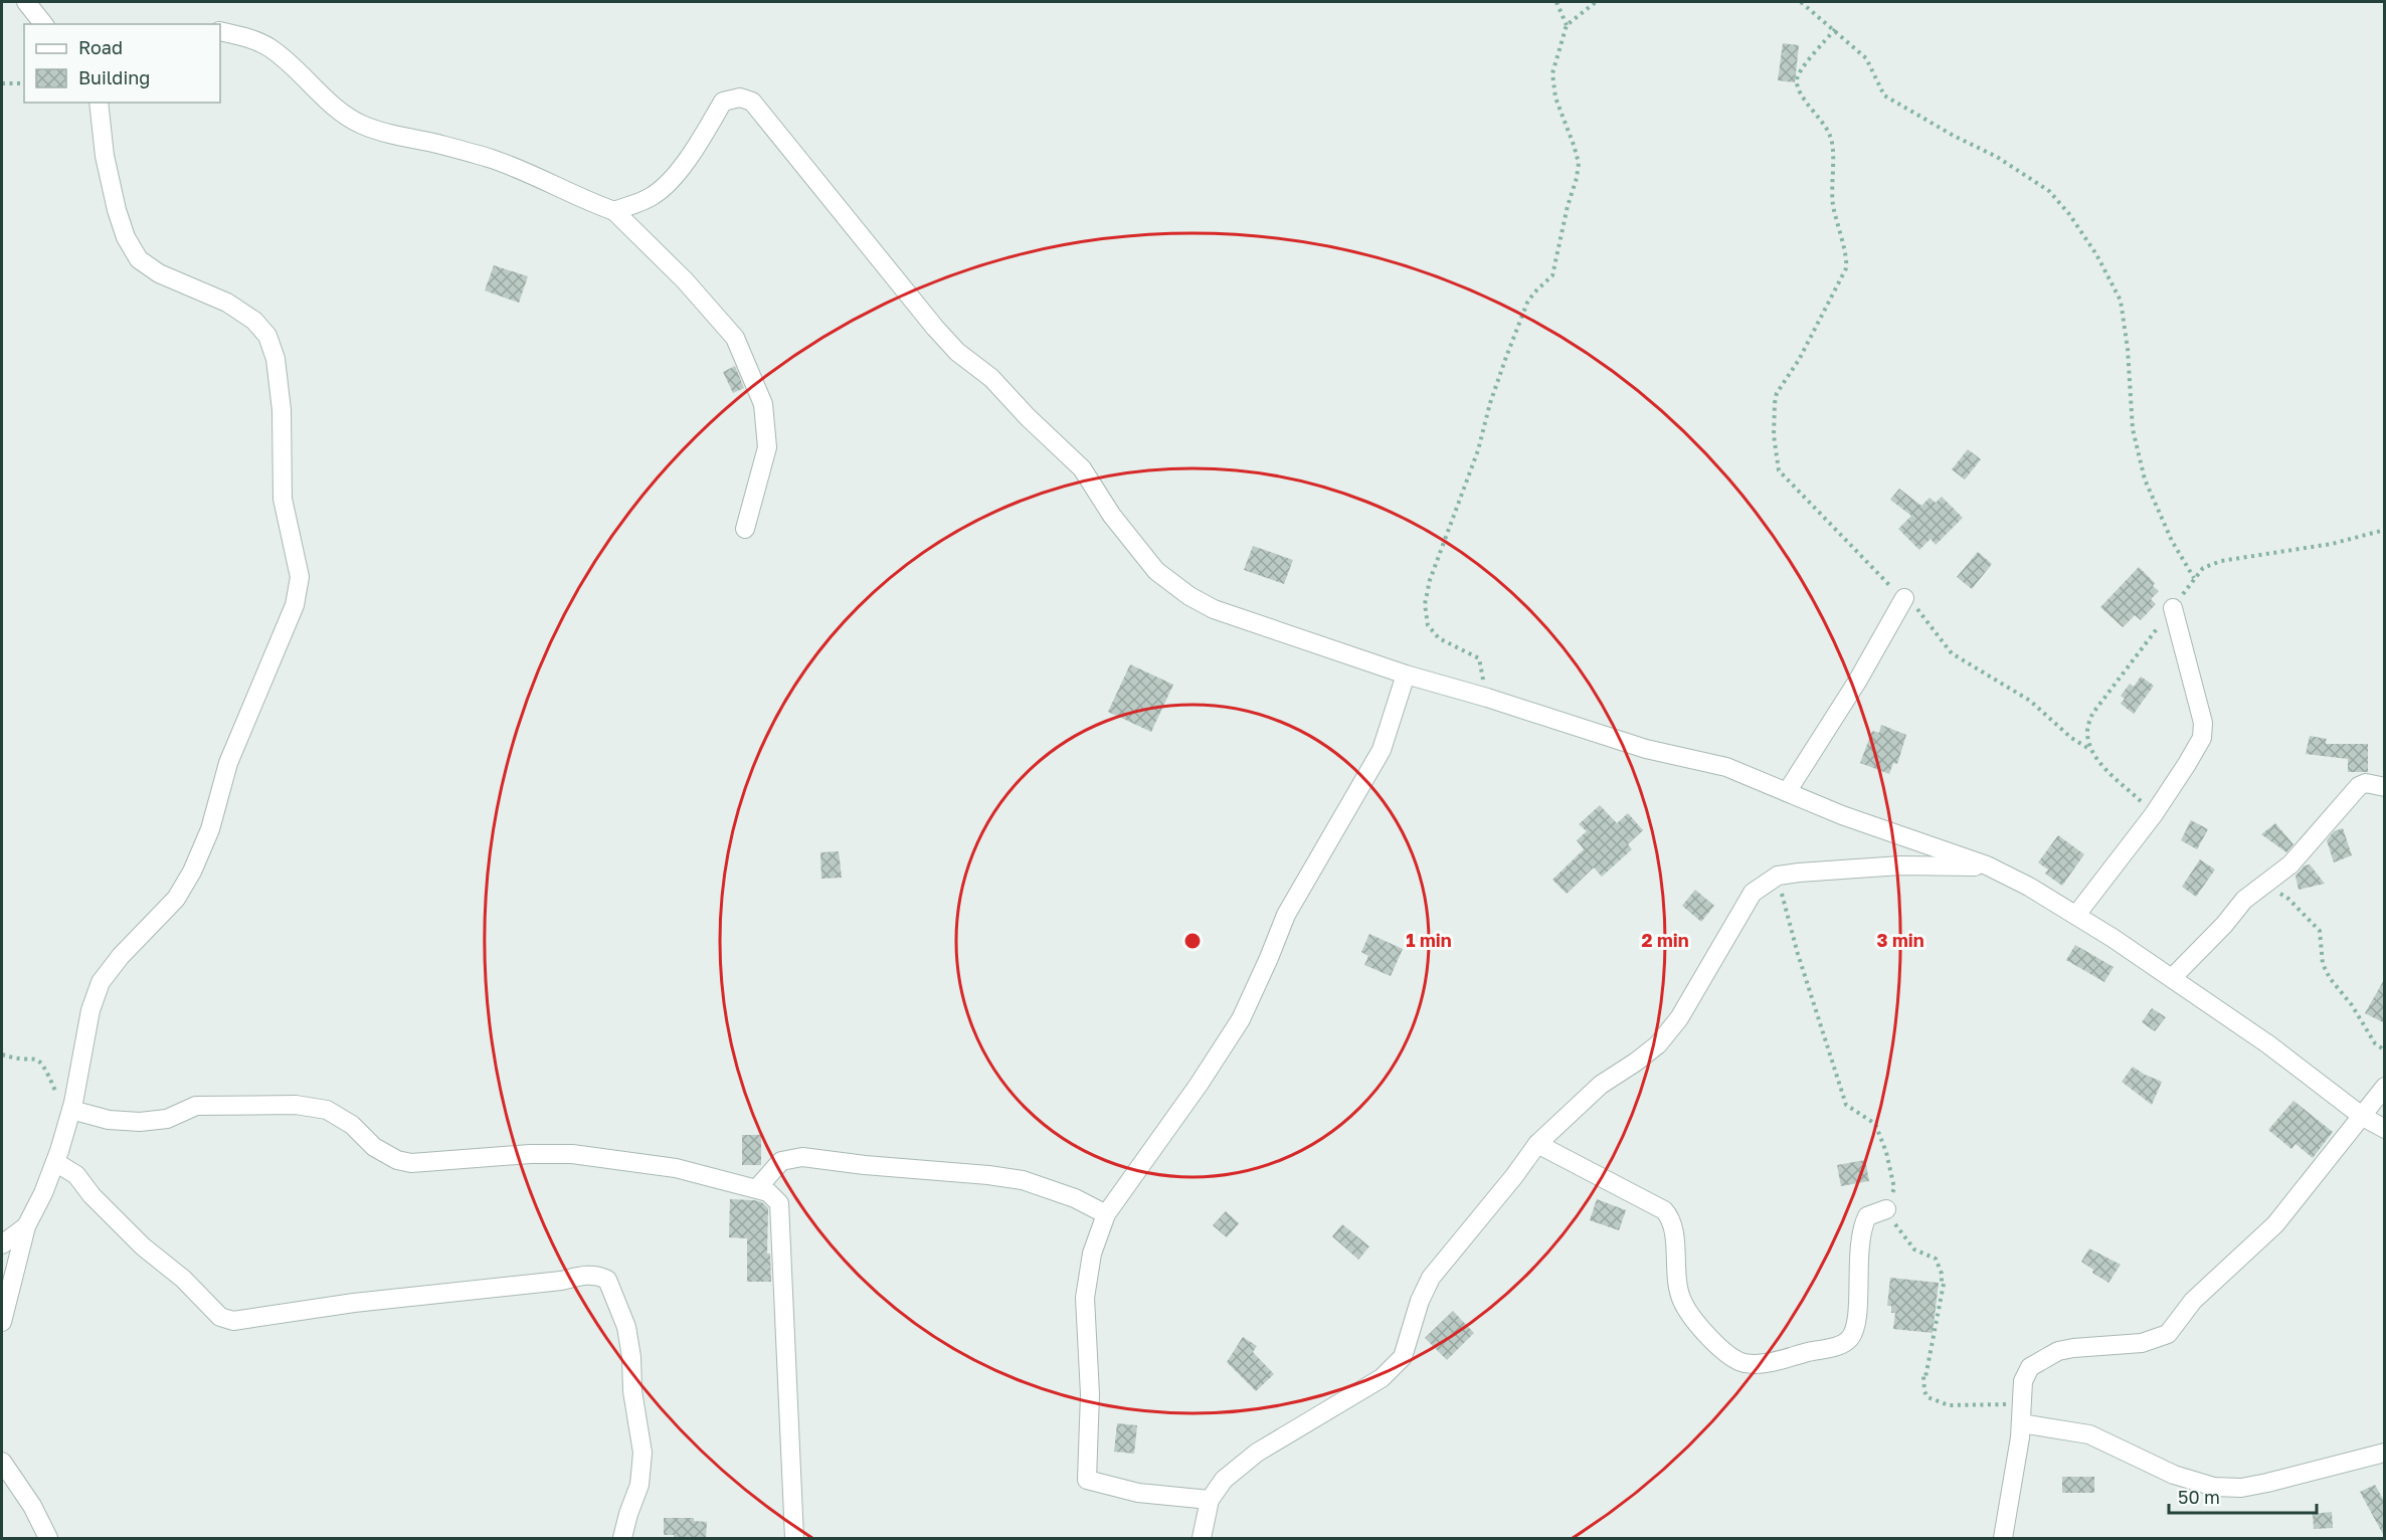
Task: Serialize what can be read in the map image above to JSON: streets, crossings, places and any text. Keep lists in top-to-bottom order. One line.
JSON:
{"legend":["Road","Building"],"scale_bar":"50 m","rings":["1 min","2 min","3 min"]}
